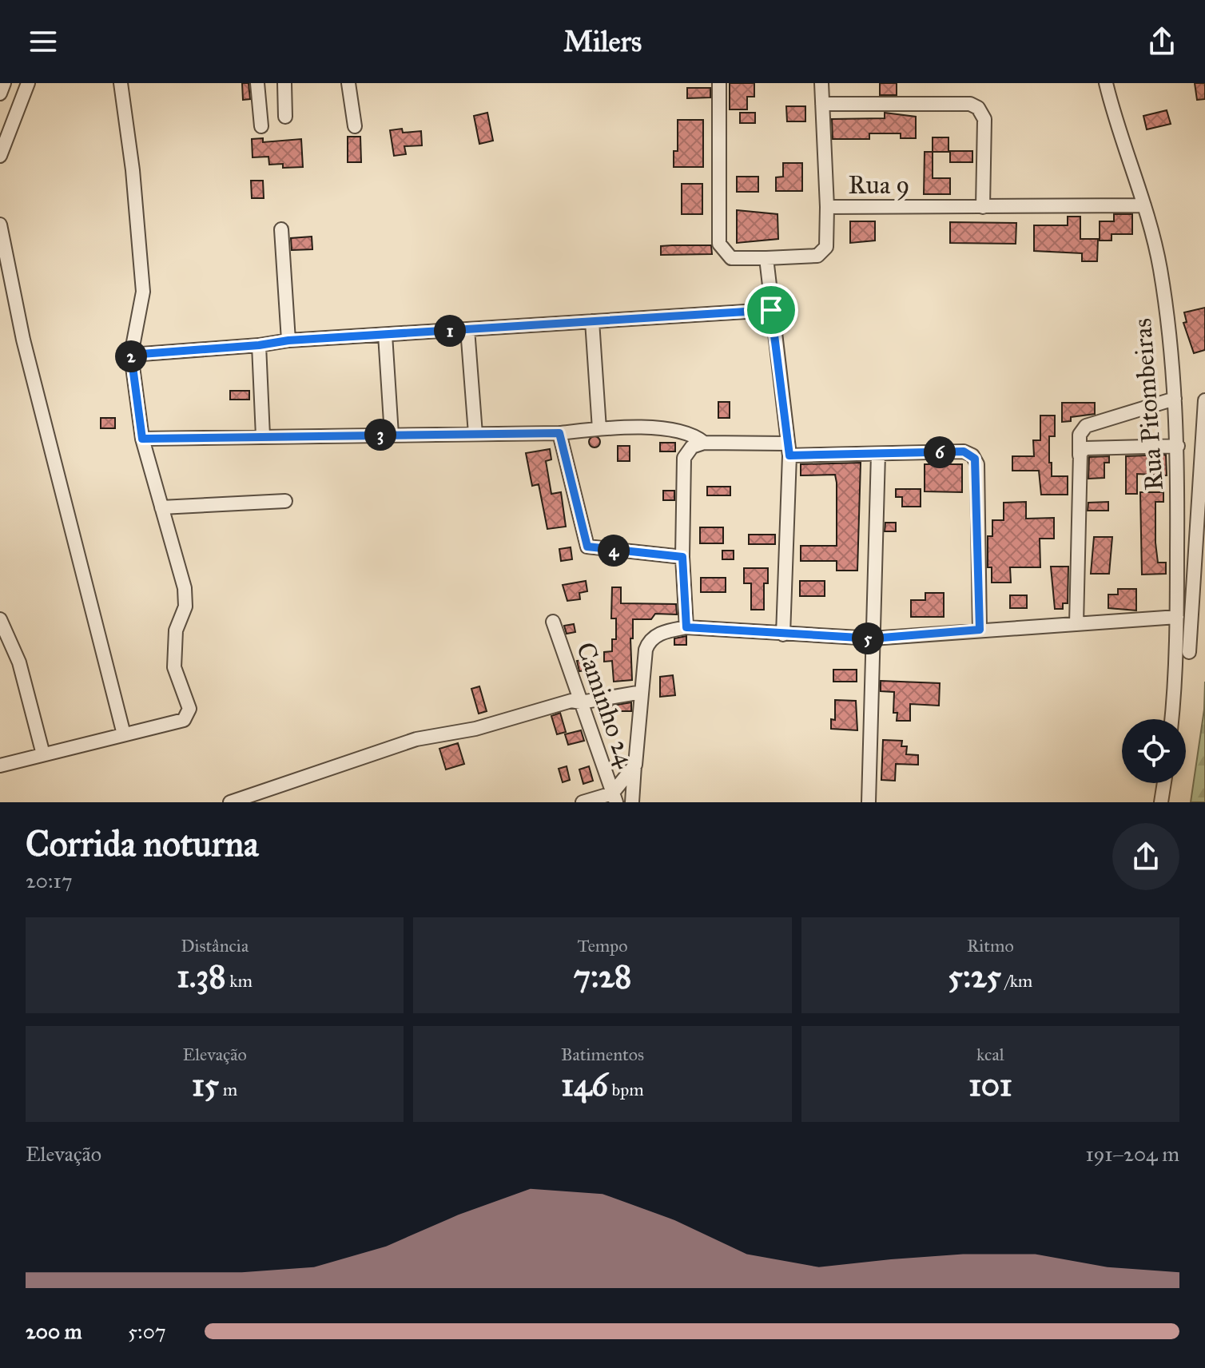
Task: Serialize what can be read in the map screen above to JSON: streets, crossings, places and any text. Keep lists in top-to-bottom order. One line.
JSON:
{"streets":{"street":["Rua 9","Rua Pitombeiras","Caminho 24"]},"crossings":[["Rua 9","Rua Pitombeiras"]],"page":{"header":"Milers","pins":["1","2","3","6","4","5"],"heading":["Corrida noturna","20:17"],"stats":[["Distância","1.38 km"],["Tempo","7:28"],["Ritmo","5:25 /km"],["Elevação","15 m"],["Batimentos","146 bpm"],["kcal","101"]],"chart":["Elevação","191–204 m"],"list":[{"name":"200 m","note":"5:07"}]}}
